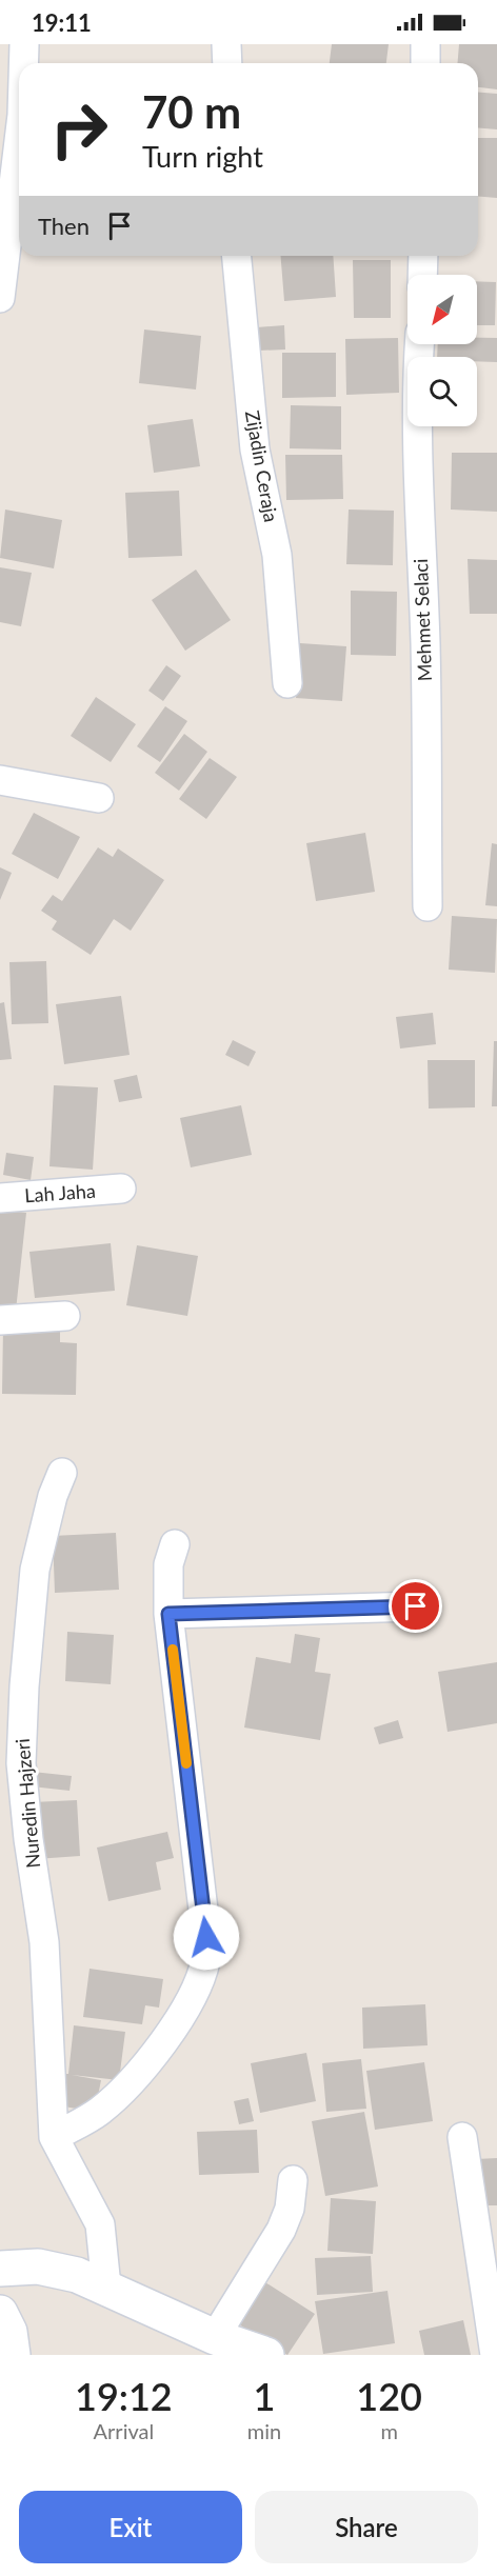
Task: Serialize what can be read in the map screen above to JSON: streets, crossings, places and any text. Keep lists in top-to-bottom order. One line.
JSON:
{"streets":{"street":["Zijadin Ceraja","Mehmet Selaci","Lah Jaha","Nuredin Hajzeri"]},"north":"bottom left","page":{"status":"19:11","turn":["70 m","Turn right"],"then":"Then","eta":["19:12","Arrival","1","min","120","m"],"buttons":["Exit","Share"]}}
